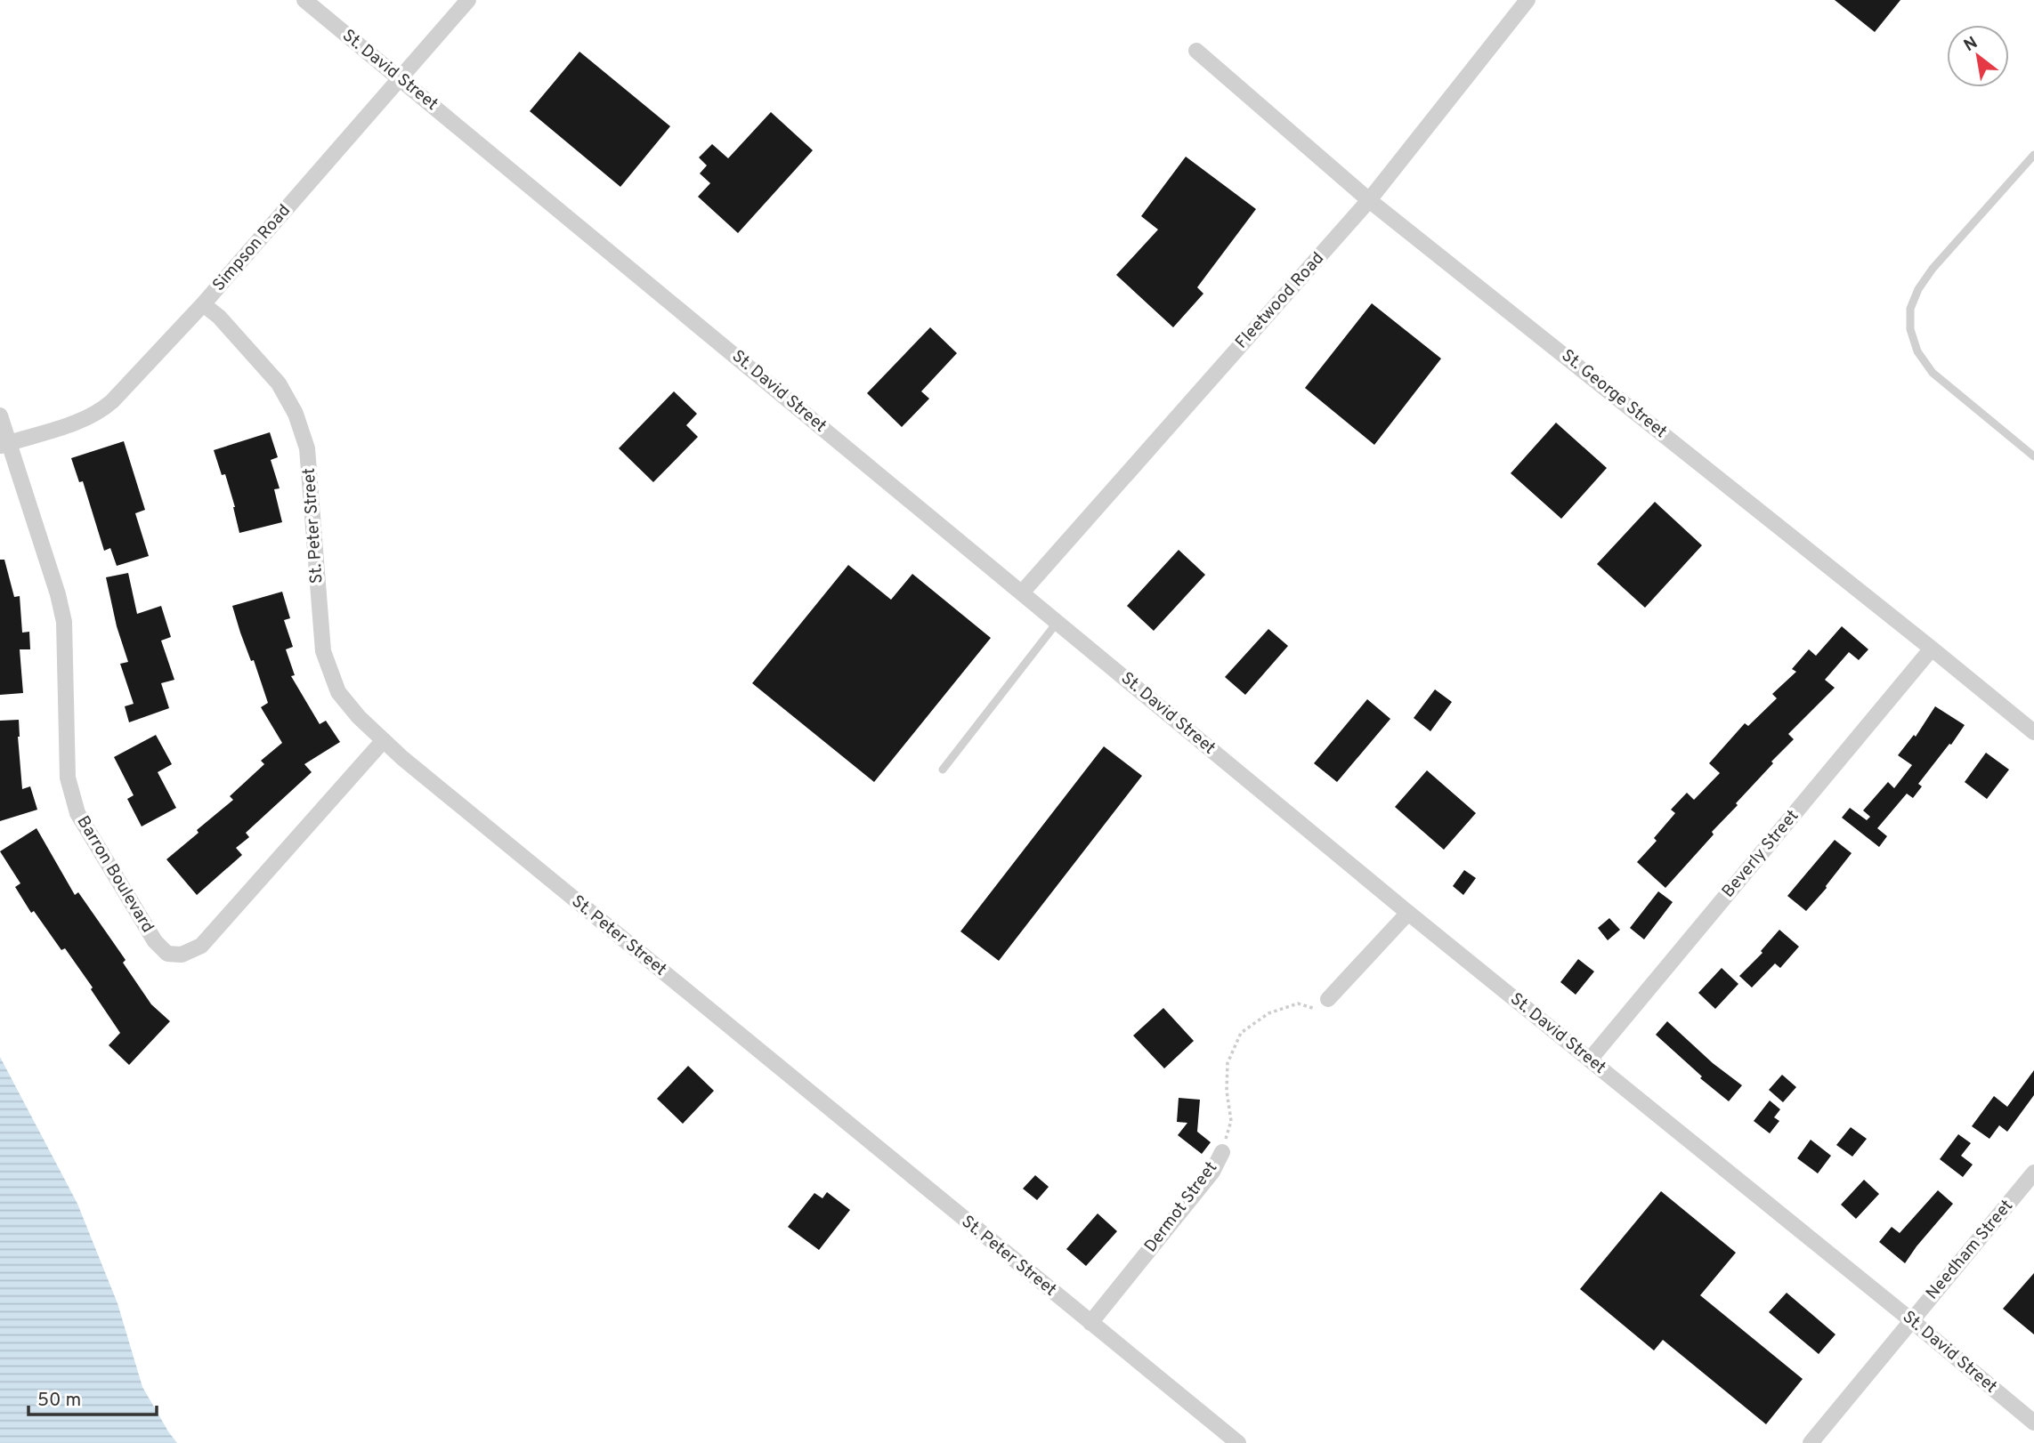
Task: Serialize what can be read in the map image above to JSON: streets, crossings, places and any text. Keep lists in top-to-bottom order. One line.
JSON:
{"streets":{"street":["St. David Street","Simpson Road","Fleetwood Road","St. George Street","St. Peter Street","Beverly Street","Barron Boulevard","Dermot Street","Needham Street"]},"crossings":[["St. David Street","Simpson Road"],["St. David Street","Fleetwood Road"],["St. David Street","Beverly Street"],["St. David Street","Needham Street"],["Simpson Road","St. Peter Street"],["Simpson Road","Barron Boulevard"],["Fleetwood Road","St. George Street"],["St. George Street","Beverly Street"],["St. Peter Street","Barron Boulevard"],["St. Peter Street","Dermot Street"]],"scale_bar":"50 m","north":"top left"}
